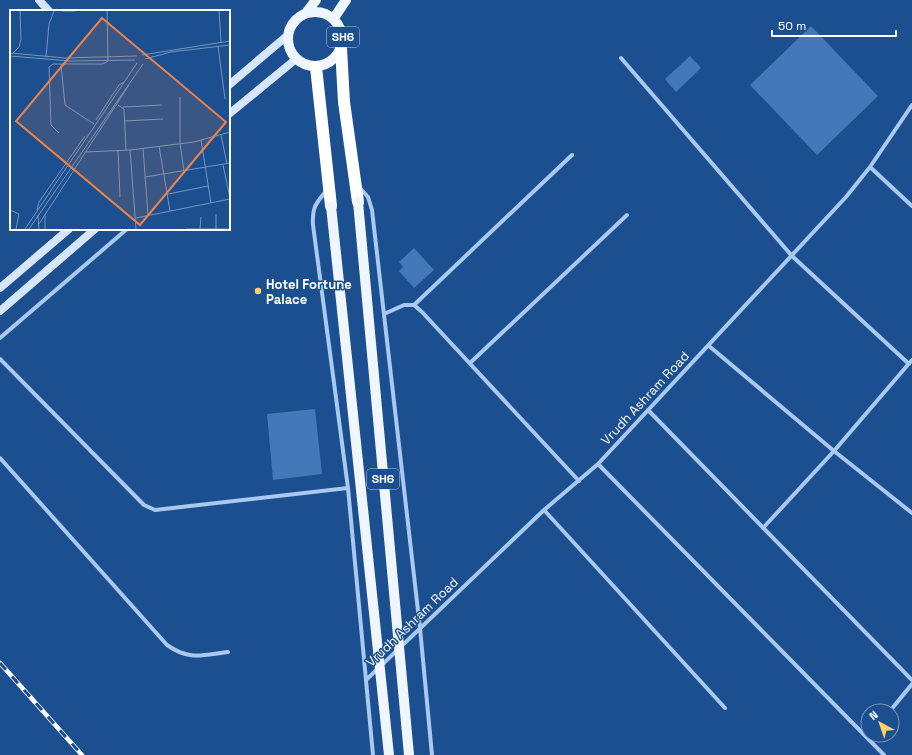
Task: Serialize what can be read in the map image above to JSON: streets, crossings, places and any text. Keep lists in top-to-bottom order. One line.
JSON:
{"streets":{"highway":["SH6"],"street":["Vrudh Ashram Road"]},"places":["Hotel Fortune Palace"],"scale_bar":"50 m","north":"top left"}
